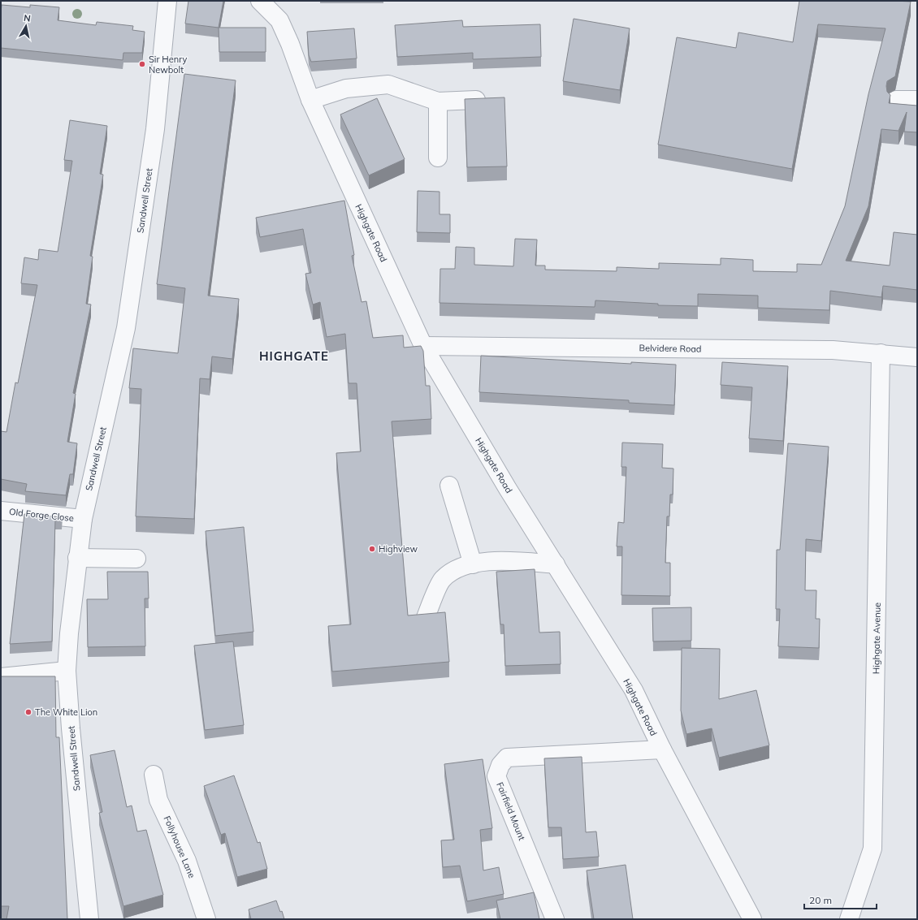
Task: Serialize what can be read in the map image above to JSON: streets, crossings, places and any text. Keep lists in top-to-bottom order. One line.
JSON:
{"streets":{"street":["Sandwell Street","Highgate Road","Belvidere Road","Old Forge Close","Highgate Avenue","Fairfield Mount","Follyhouse Lane"]},"crossings":[["Sandwell Street","Old Forge Close"],["Highgate Road","Belvidere Road"],["Highgate Road","Fairfield Mount"],["Belvidere Road","Highgate Avenue"]],"districts":["HIGHGATE"],"places":["Sir Henry Newbolt","Highview","The White Lion"],"scale_bar":"20 m","north":"top"}
